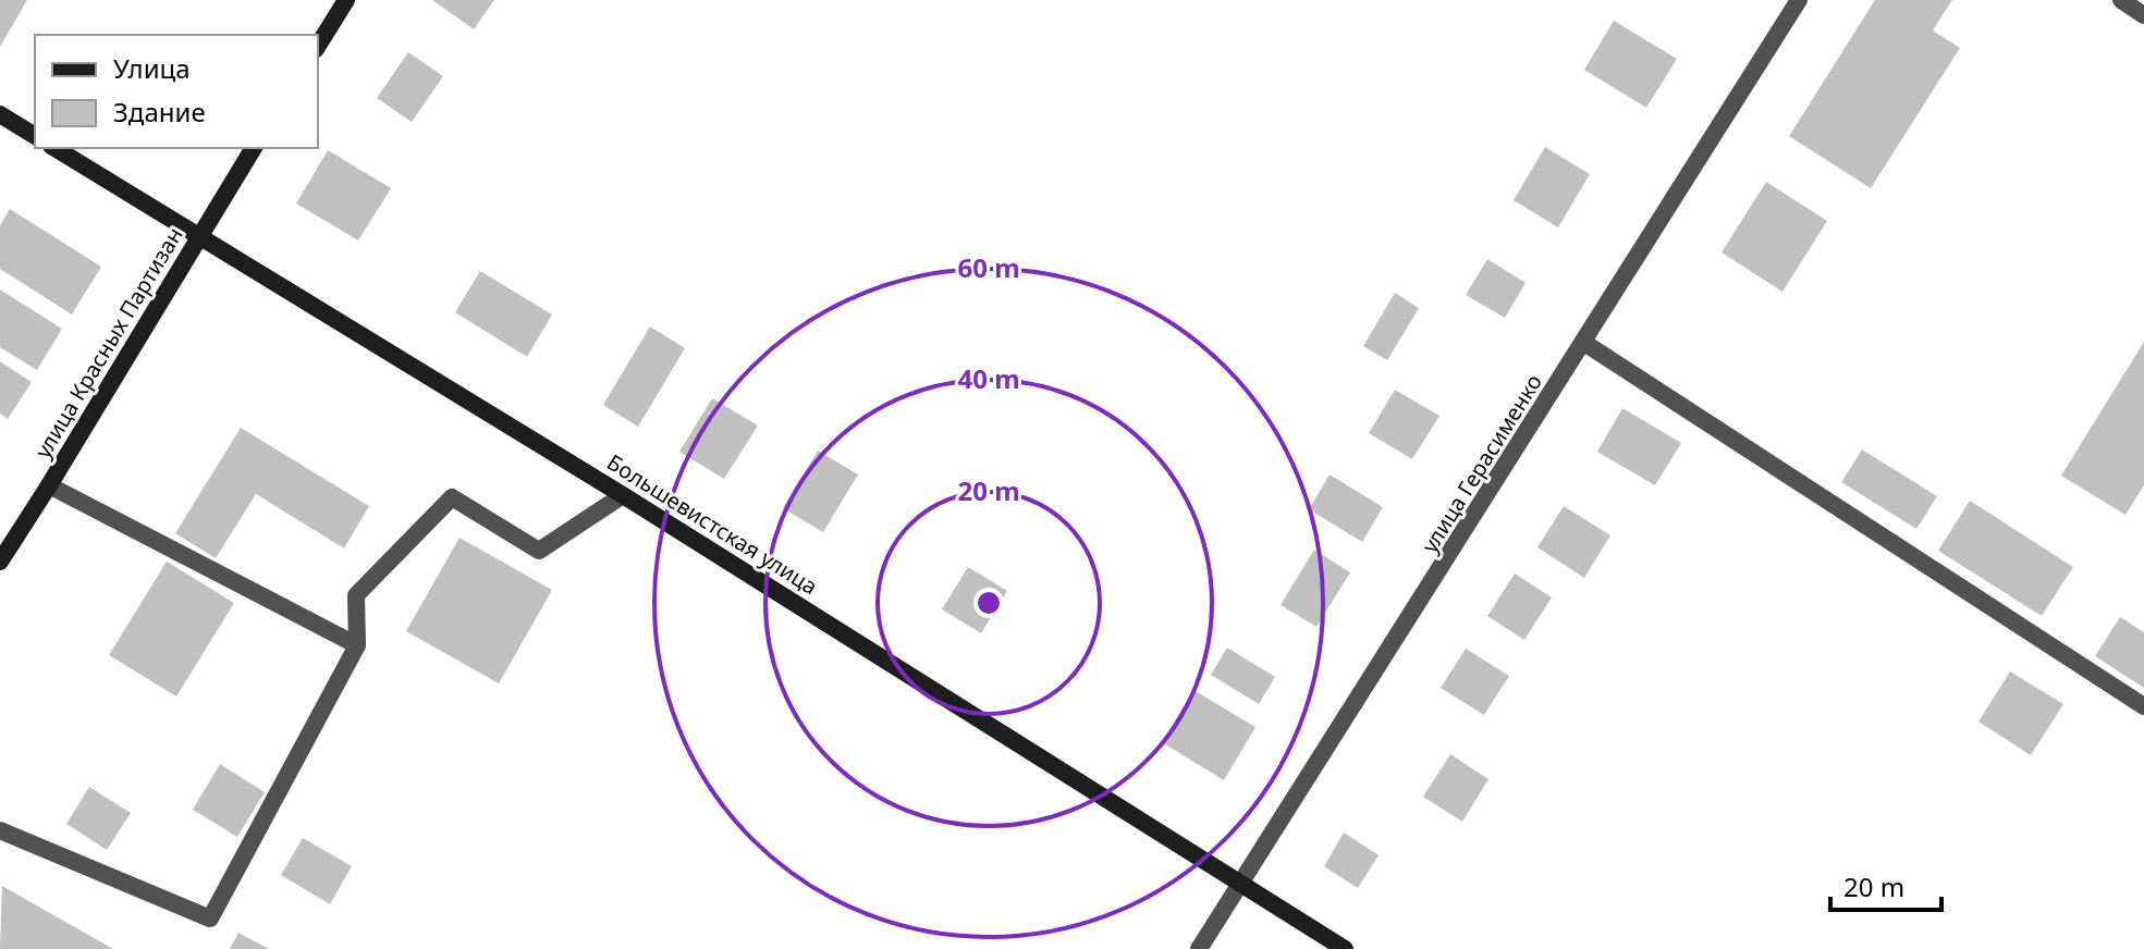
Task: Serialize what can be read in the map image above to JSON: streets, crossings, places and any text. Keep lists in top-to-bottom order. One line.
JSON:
{"streets":{"main road":["улица Красных Партизан","Большевистская улица"],"street":["улица Герасименко"]},"crossings":[["улица Красных Партизан","Большевистская улица"],["улица Герасименко","Большевистская улица"]],"legend":["Улица","Здание"],"scale_bar":"20 m","rings":["60 m","40 m","20 m"]}
